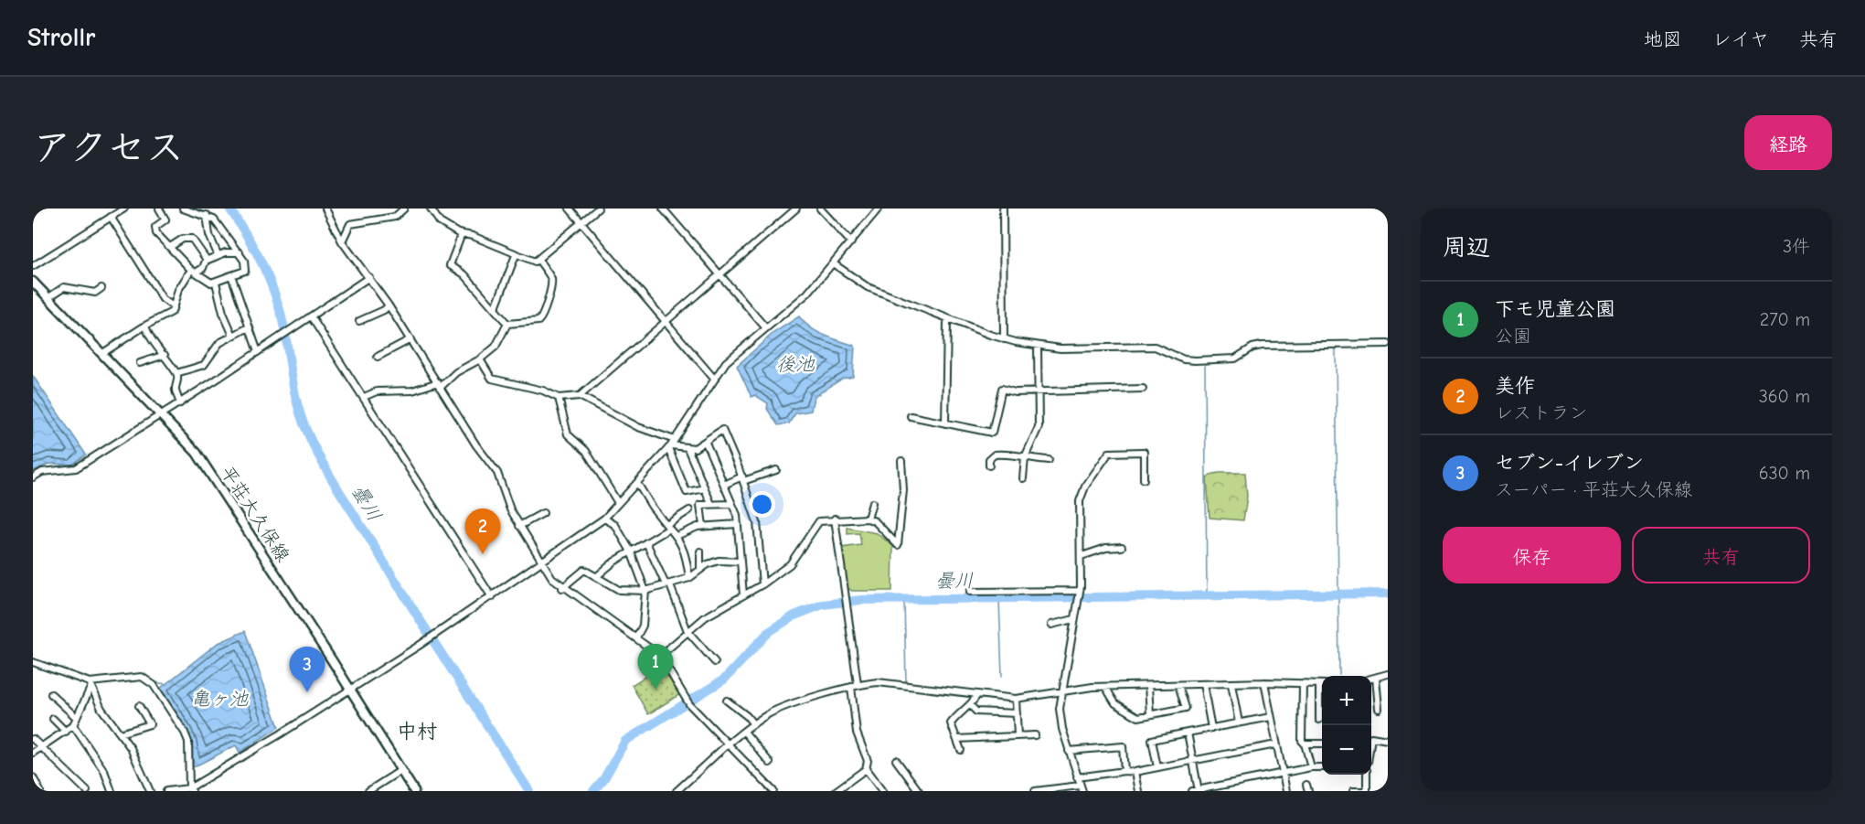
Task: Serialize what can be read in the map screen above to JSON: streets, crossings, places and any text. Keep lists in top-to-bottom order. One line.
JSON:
{"streets":{"main road":["平荘大久保線"]},"districts":["中村"],"water":["後池","曇川","亀ヶ池"],"page":{"header":"Strollr","nav":["地図","レイヤ","共有"],"title":"アクセス","buttons":["経路",["保存","共有"]],"heading":["周辺","3件"],"list":[{"mark":"1","name":"下モ児童公園","note":"公園","value":"270 m"},{"mark":"2","name":"美作","note":"レストラン","value":"360 m"},{"mark":"3","name":"セブン-イレブン","note":"スーパー · 平荘大久保線","value":"630 m"}],"pins":["2","1","3"],"map_buttons":["+","−"]}}
